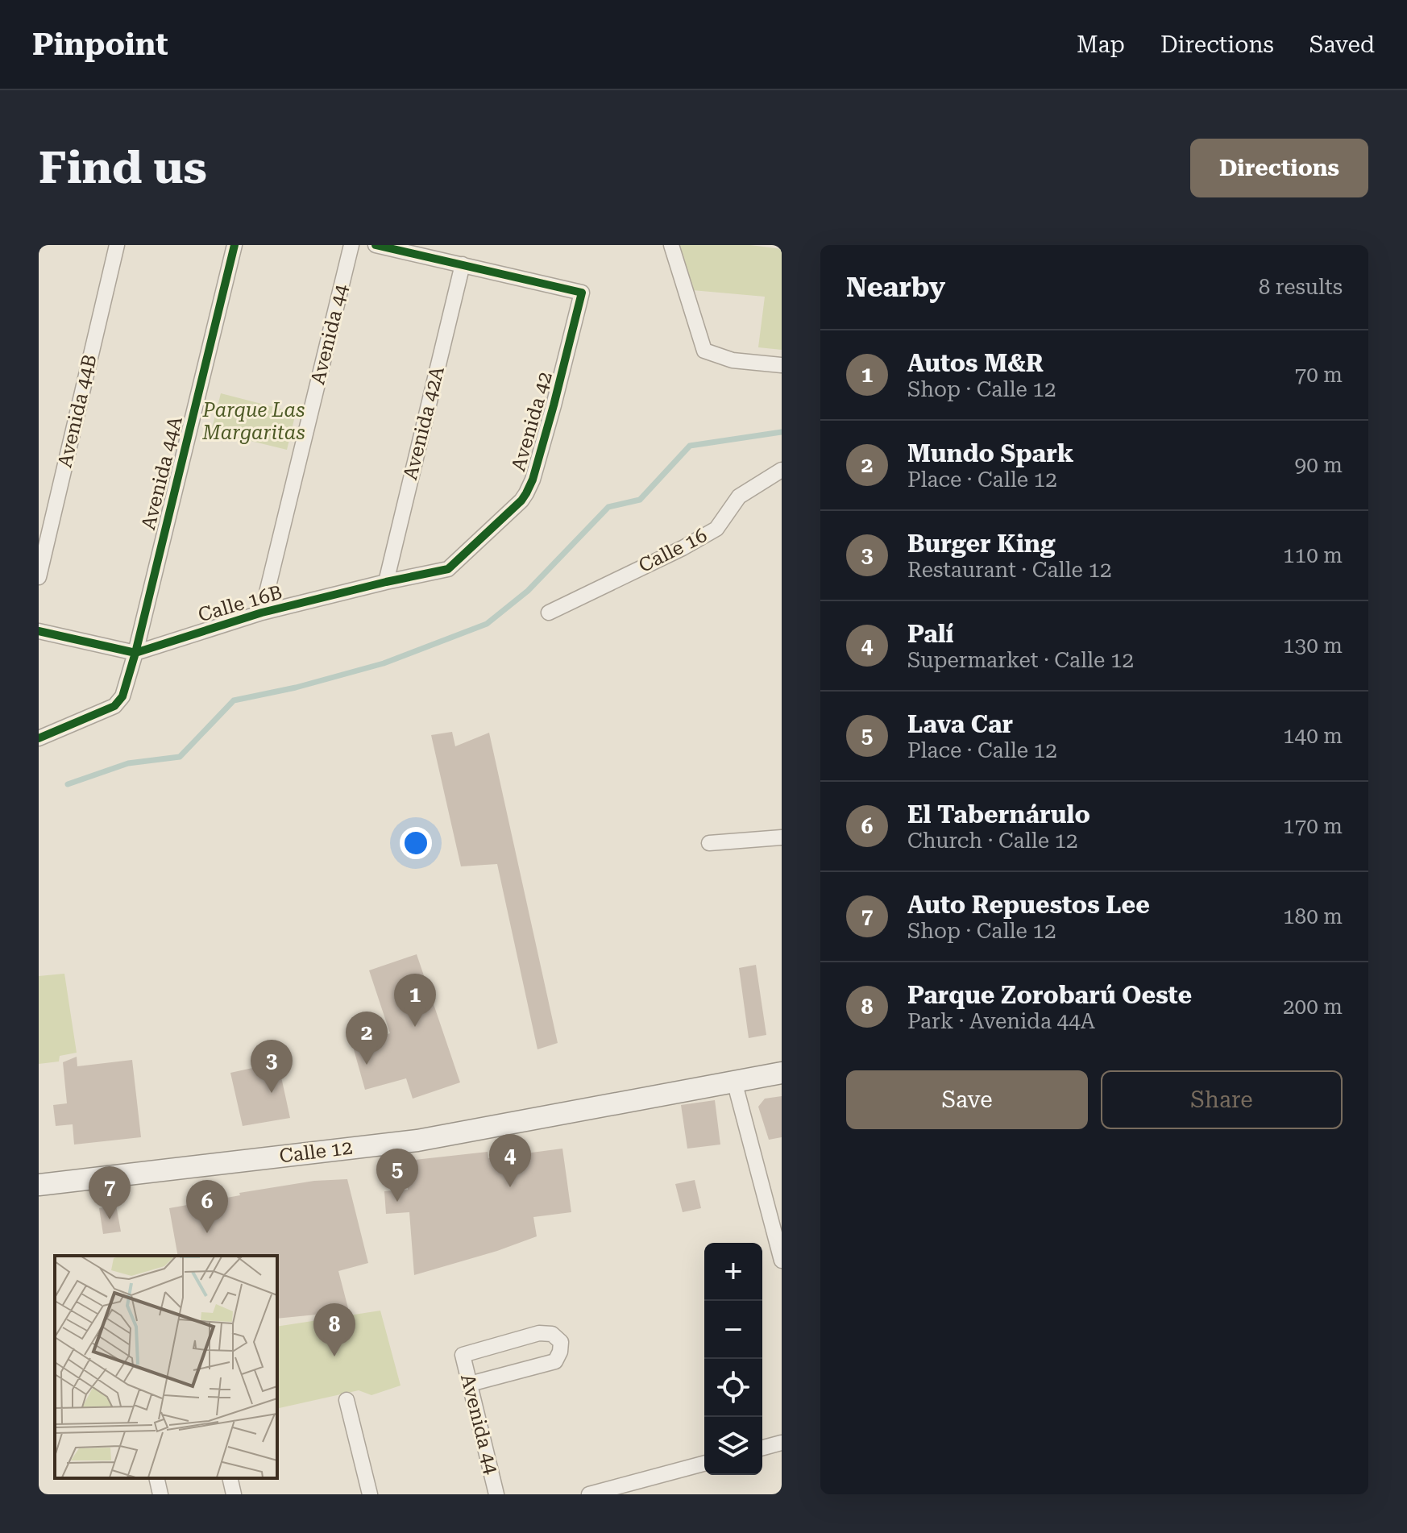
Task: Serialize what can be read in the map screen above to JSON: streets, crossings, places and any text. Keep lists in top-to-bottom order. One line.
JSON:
{"streets":{"main road":["Calle 12"],"street":["Avenida 44","Avenida 44B","Avenida 42","Avenida 42A","Avenida 44A","Calle 16","Calle 16B"]},"crossings":[["Avenida 44","Calle 16B"],["Avenida 42","Avenida 42A"],["Avenida 42","Calle 16B"],["Avenida 42A","Calle 16B"],["Avenida 44A","Calle 16B"]],"parks":["Parque Las Margaritas"],"page":{"header":"Pinpoint","nav":["Map","Directions","Saved"],"buttons":["Directions",["Save","Share"]],"title":"Find us","heading":["Nearby","8 results"],"list":[{"mark":"1","name":"Autos M&R","note":"Shop · Calle 12","value":"70 m"},{"mark":"2","name":"Mundo Spark","note":"Place · Calle 12","value":"90 m"},{"mark":"3","name":"Burger King","note":"Restaurant · Calle 12","value":"110 m"},{"mark":"4","name":"Palí","note":"Supermarket · Calle 12","value":"130 m"},{"mark":"5","name":"Lava Car","note":"Place · Calle 12","value":"140 m"},{"mark":"6","name":"El Tabernárulo","note":"Church · Calle 12","value":"170 m"},{"mark":"7","name":"Auto Repuestos Lee","note":"Shop · Calle 12","value":"180 m"},{"mark":"8","name":"Parque Zorobarú Oeste","note":"Park · Avenida 44A","value":"200 m"}],"pins":["1","2","3","4","5","7","6","8"],"map_buttons":["+","−"]}}
